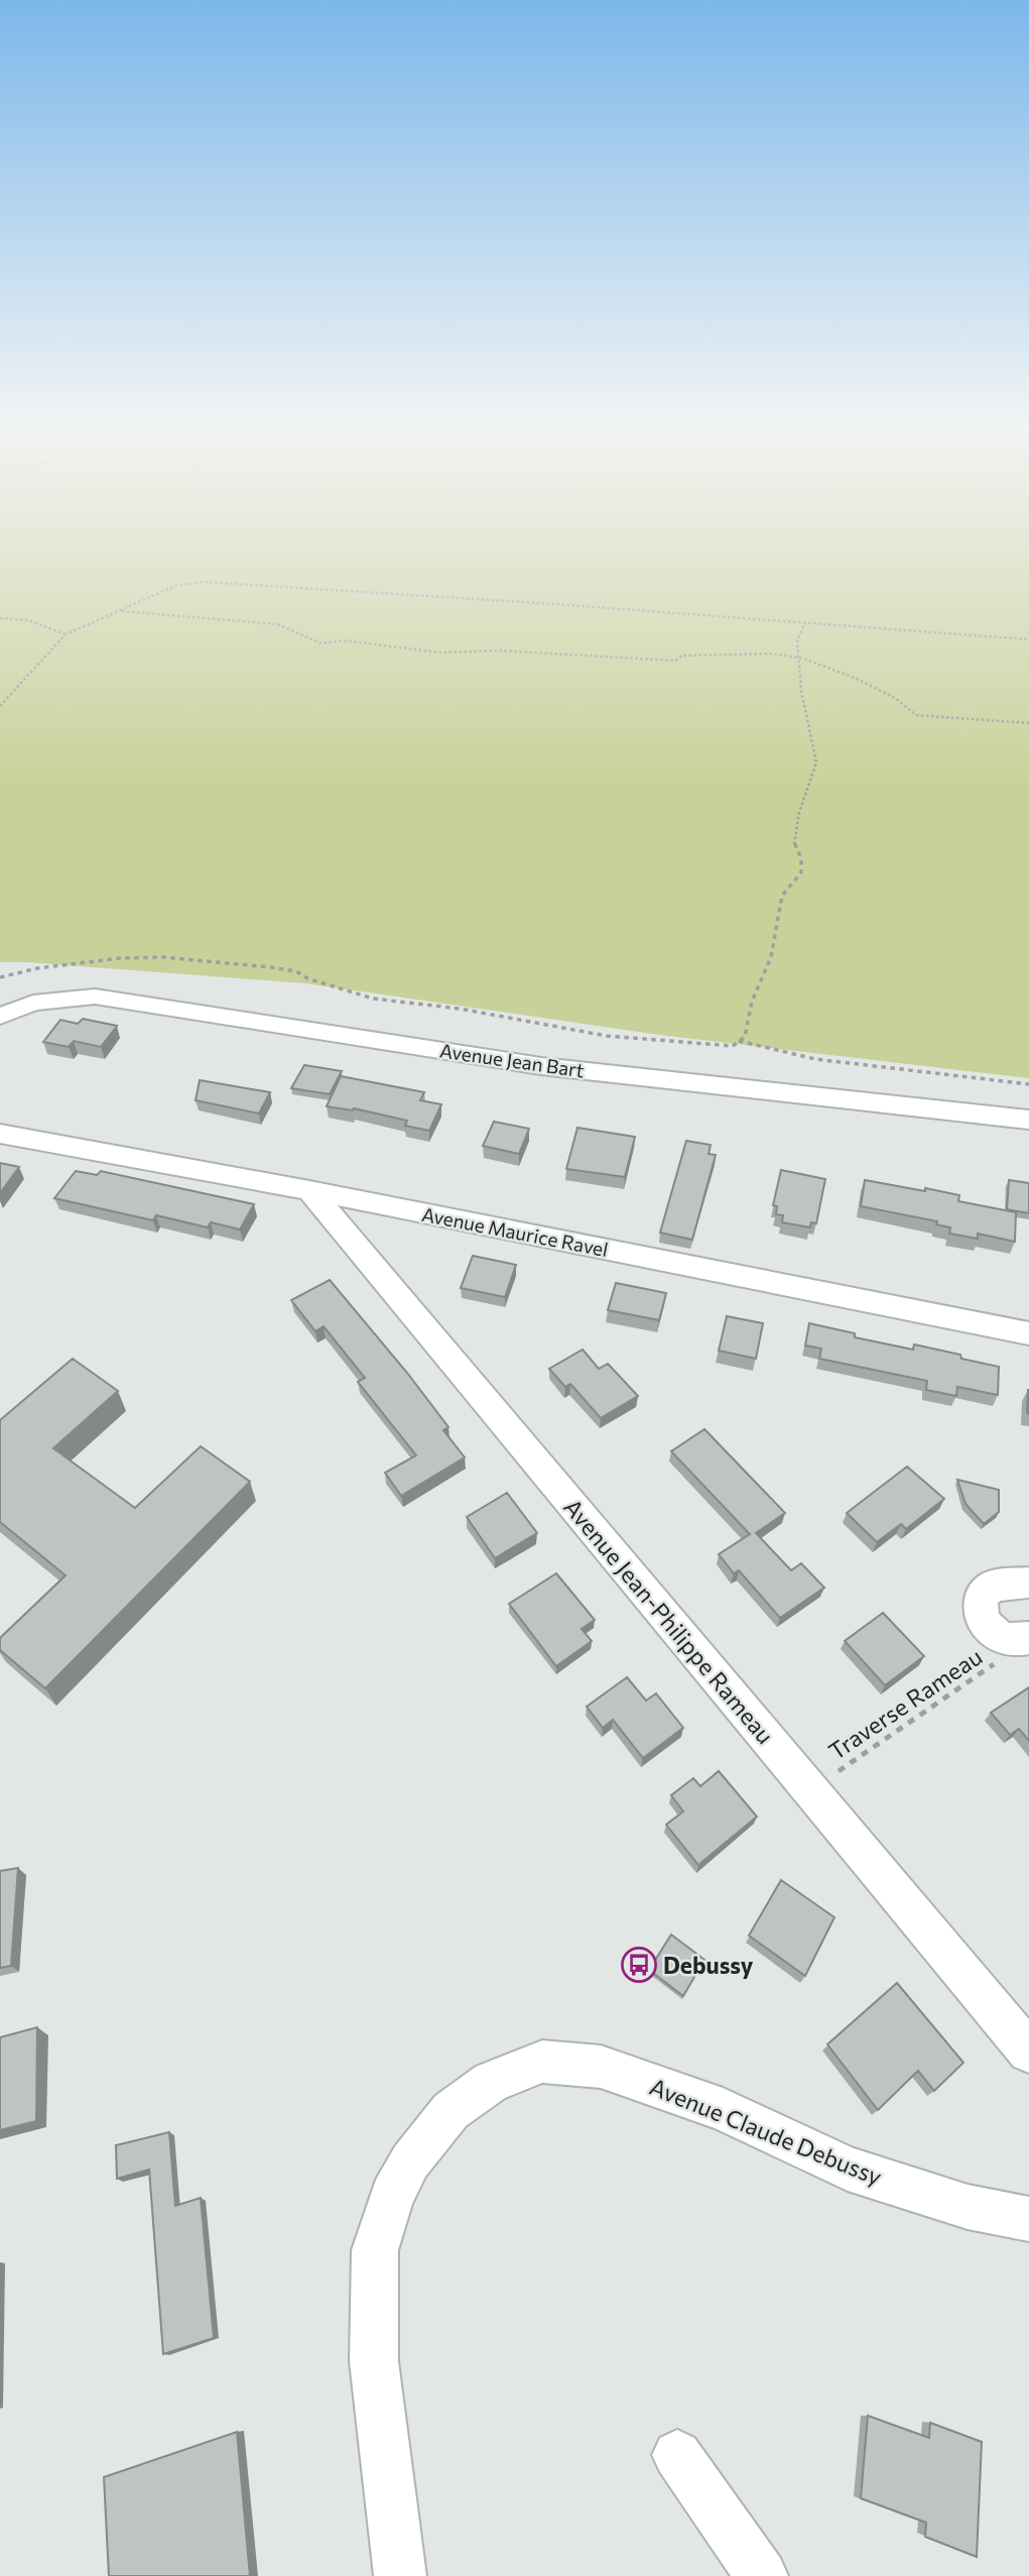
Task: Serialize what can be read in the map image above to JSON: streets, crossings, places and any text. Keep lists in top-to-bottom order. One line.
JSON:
{"streets":{"street":["Avenue Jean Bart","Avenue Maurice Ravel","Avenue Jean-Philippe Rameau","Avenue Claude Debussy"],"path":["Traverse Rameau"]},"crossings":[["Avenue Maurice Ravel","Avenue Jean-Philippe Rameau"],["Avenue Jean-Philippe Rameau","Traverse Rameau"]],"places":{"bus stop":["Debussy"]}}
